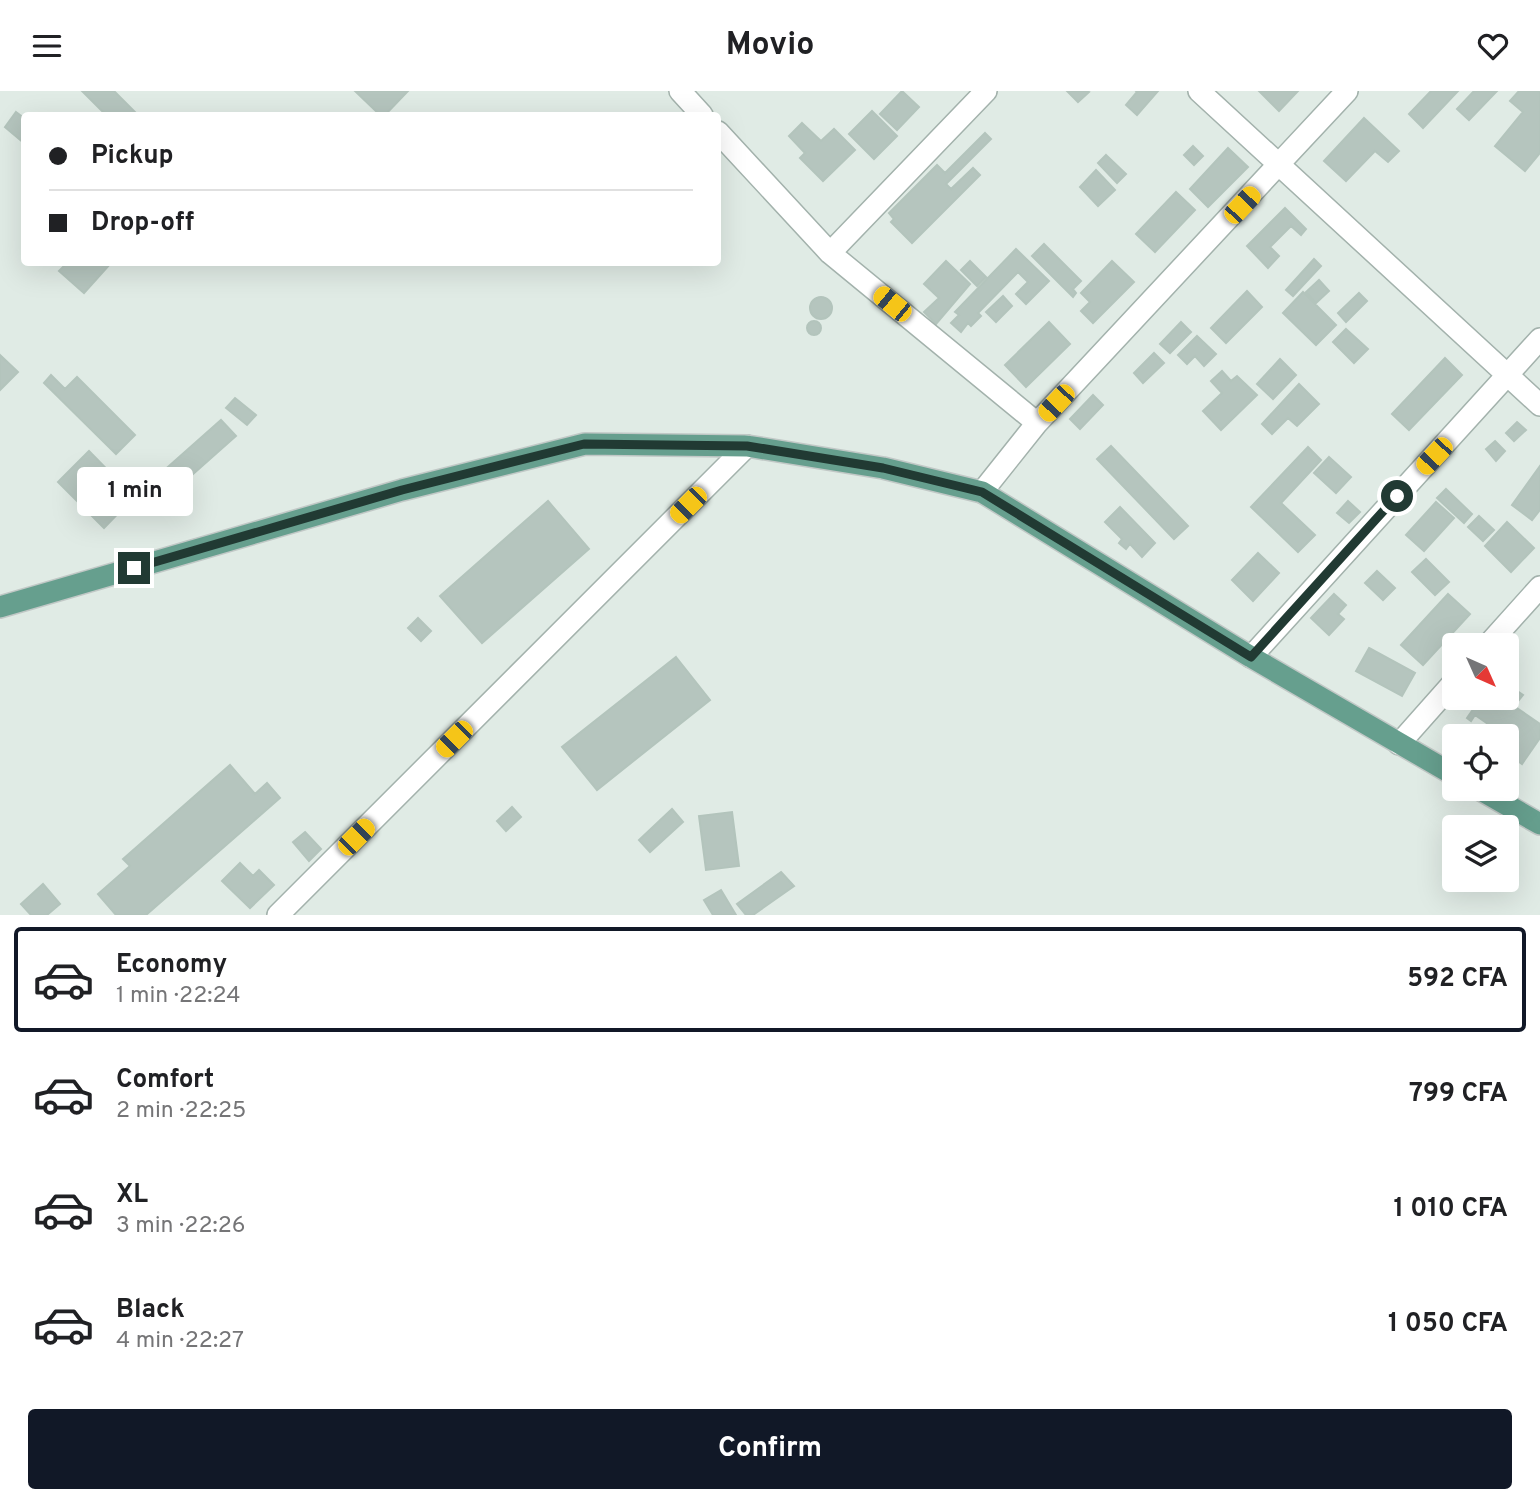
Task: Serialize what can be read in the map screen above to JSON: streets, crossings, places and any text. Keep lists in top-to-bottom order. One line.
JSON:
{"north":"bottom right","page":{"header":"Movio","banner":["Pickup","Drop-off"],"bubble":"1 min","list":[{"name":"Economy","note":"1 min · 22:24","value":"592 CFA"},{"name":"Comfort","note":"2 min · 22:25","value":"799 CFA"},{"name":"XL","note":"3 min · 22:26","value":"1 010 CFA"},{"name":"Black","note":"4 min · 22:27","value":"1 050 CFA"}],"buttons":"Confirm"}}
